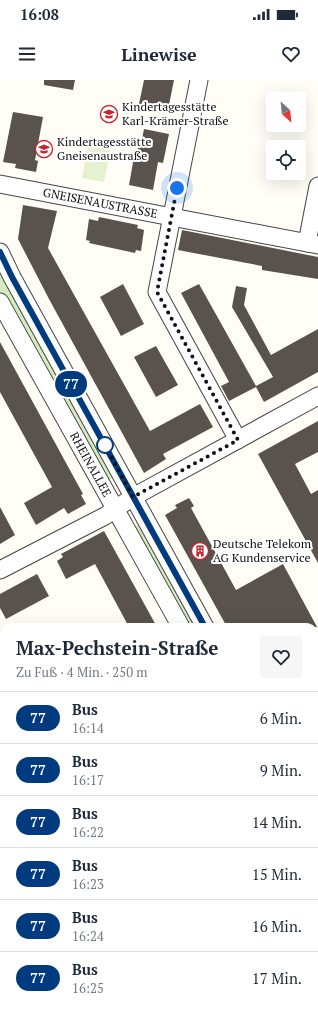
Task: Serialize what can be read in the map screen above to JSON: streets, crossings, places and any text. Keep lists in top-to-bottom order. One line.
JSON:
{"streets":{"street":["GNEISENAUSTRASSE","RHEINALLEE"]},"places":{"school or university":["Kindertagesstätte Karl-Krämer-Straße","Kindertagesstätte Gneisenaustraße"],"building":["Deutsche Telekom AG Kundenservice"]},"lines":["bus line 77"],"north":"bottom right","page":{"status":"16:08","header":"Linewise","on_map":"77","heading":["Max-Pechstein-Straße","Zu Fuß · 4 Min. · 250 m"],"list":[{"mark":"77","name":"Bus","note":"16:14","value":"6 Min."},{"mark":"77","name":"Bus","note":"16:17","value":"9 Min."},{"mark":"77","name":"Bus","note":"16:22","value":"14 Min."},{"mark":"77","name":"Bus","note":"16:23","value":"15 Min."},{"mark":"77","name":"Bus","note":"16:24","value":"16 Min."},{"mark":"77","name":"Bus","note":"16:25","value":"17 Min."}]}}
